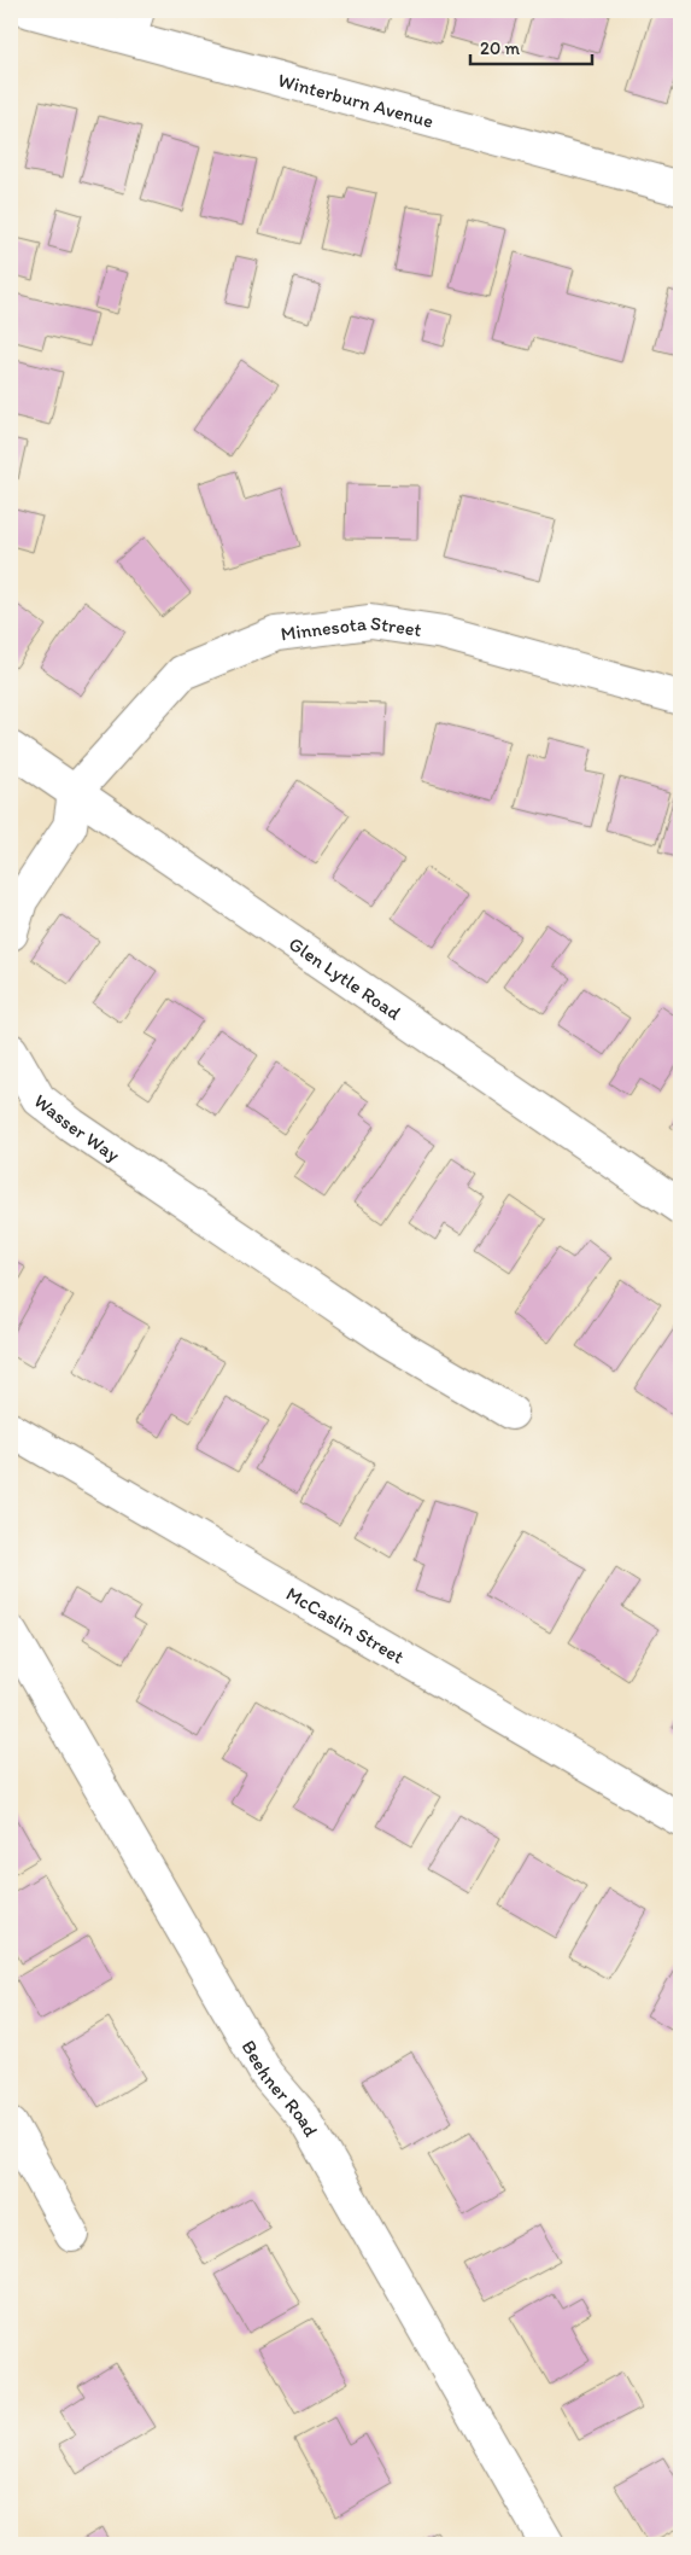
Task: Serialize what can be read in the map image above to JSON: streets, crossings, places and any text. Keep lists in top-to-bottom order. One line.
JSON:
{"streets":{"street":["Winterburn Avenue","Minnesota Street","Glen Lytle Road","Wasser Way","McCaslin Street","Beehner Road"]},"crossings":[["Minnesota Street","Glen Lytle Road"]],"scale_bar":"20 m"}
